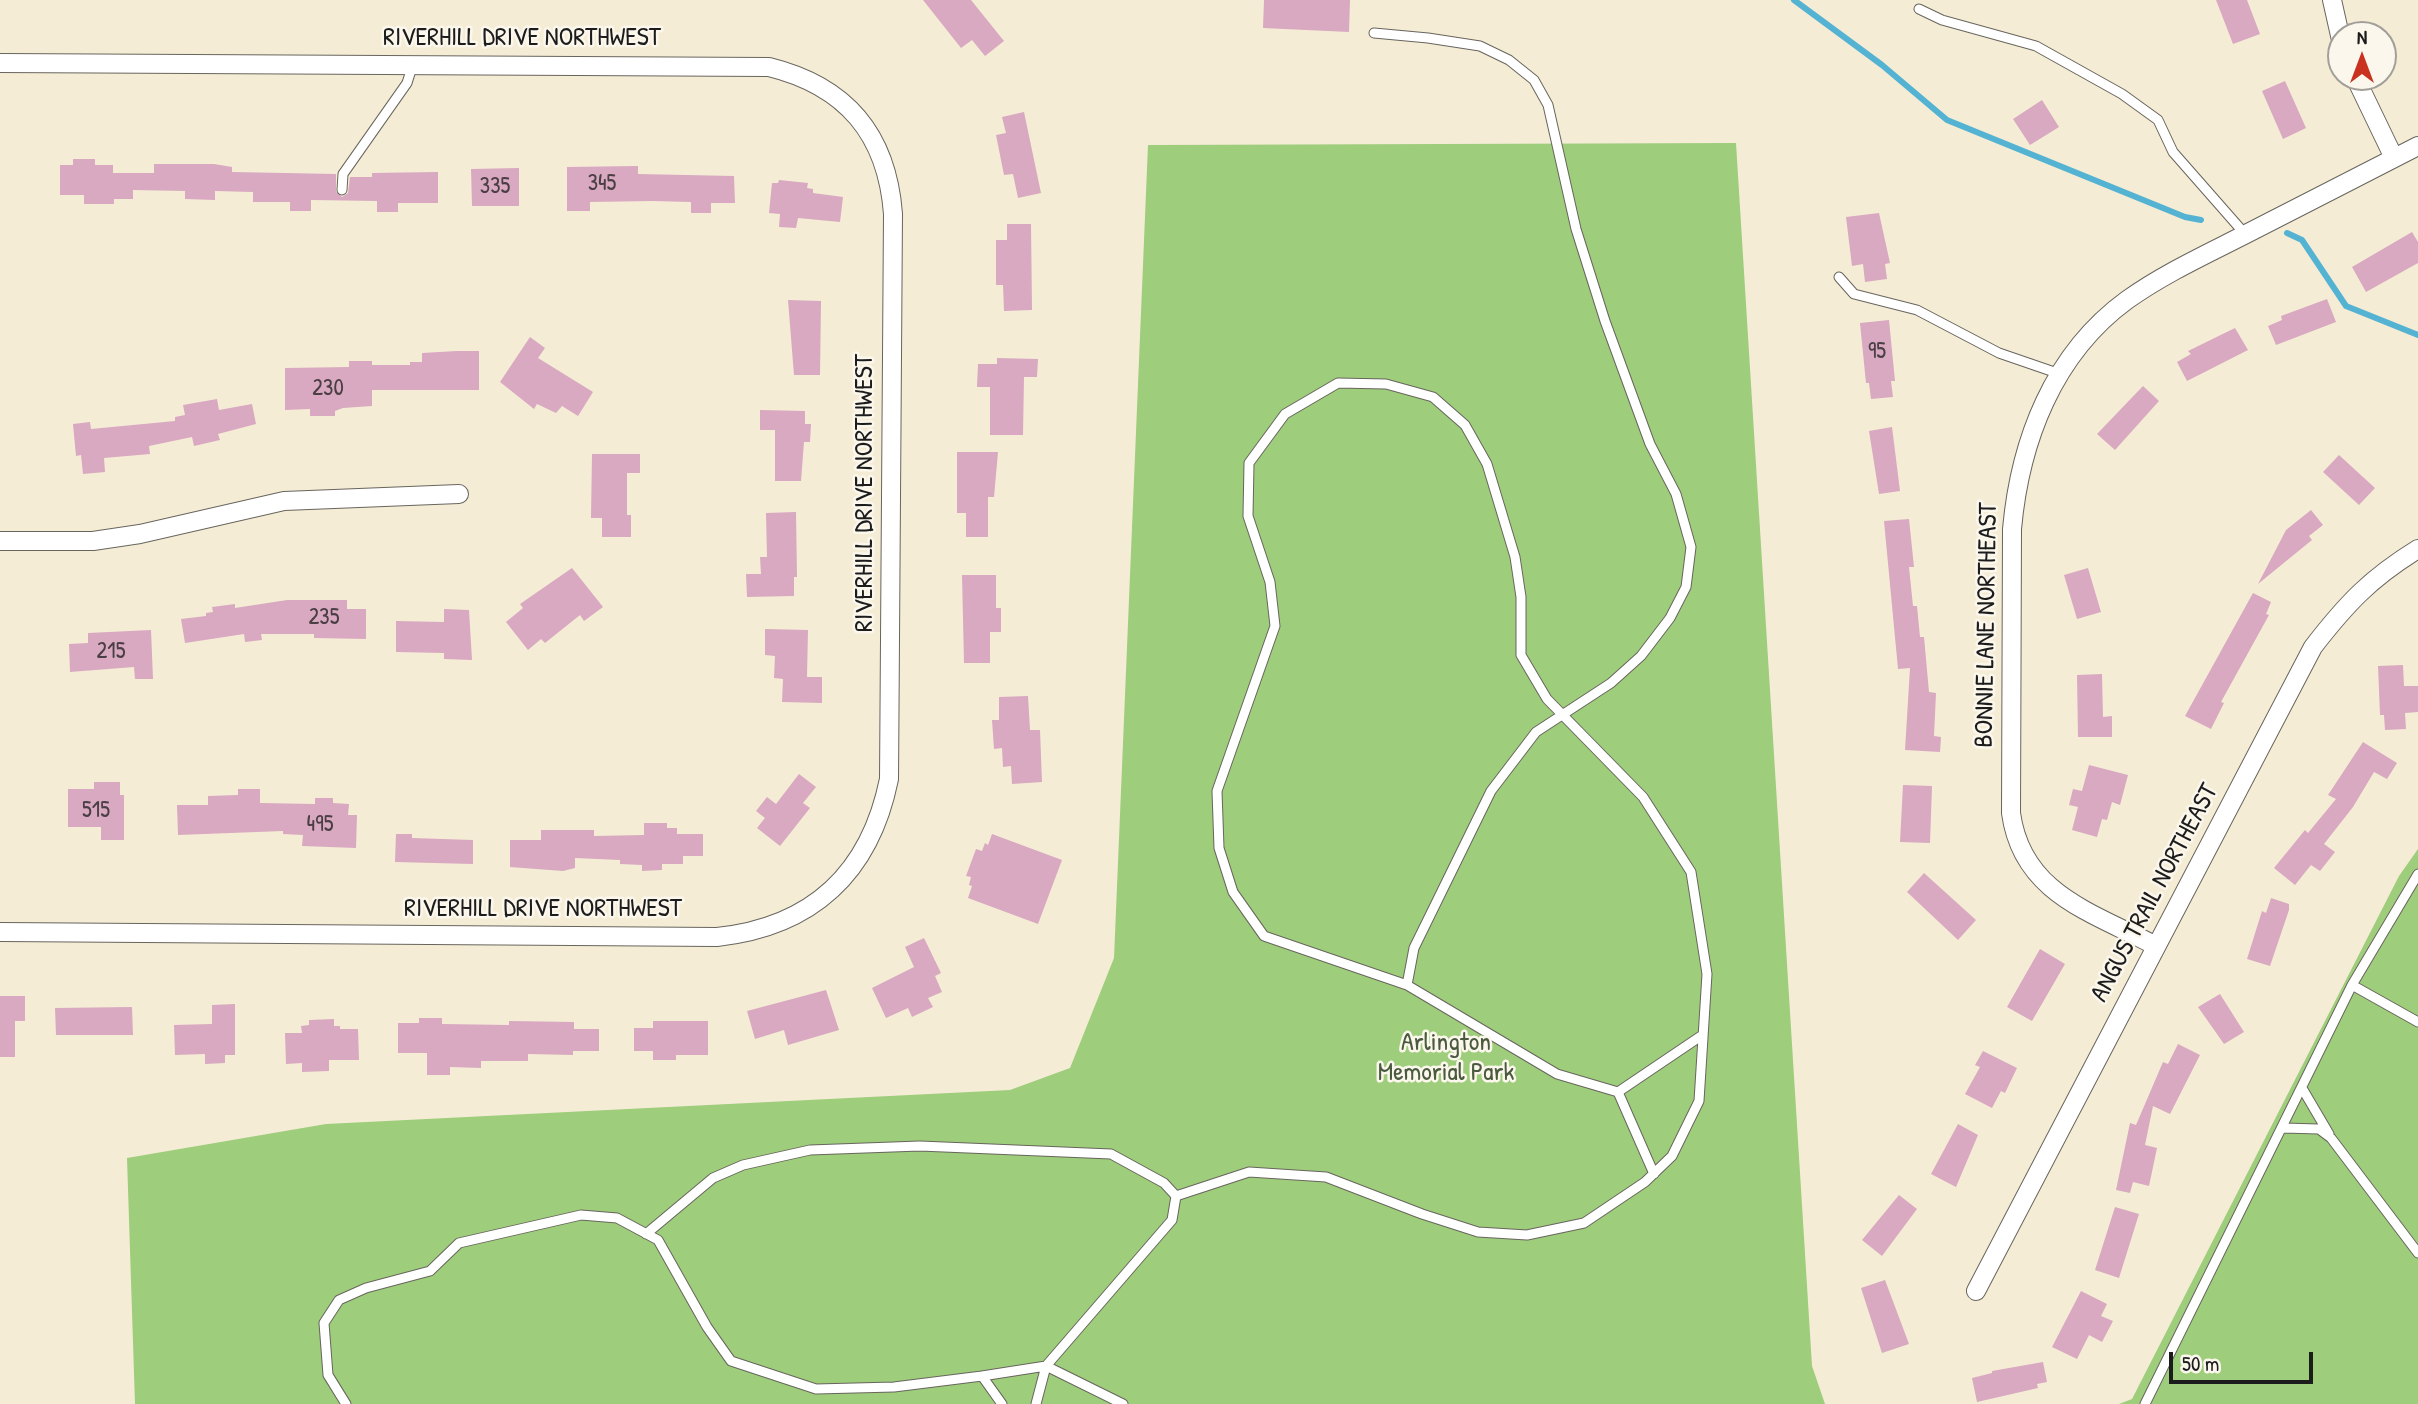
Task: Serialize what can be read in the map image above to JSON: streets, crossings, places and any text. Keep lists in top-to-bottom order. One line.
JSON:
{"streets":{"street":["RIVERHILL DRIVE NORTHWEST","BONNIE LANE NORTHEAST","ANGUS TRAIL NORTHEAST"]},"crossings":[["BONNIE LANE NORTHEAST","ANGUS TRAIL NORTHEAST"]],"parks":["Arlington Memorial Park"],"house_numbers":["345","335","95","230","235","215","515","495"],"scale_bar":"50 m","north":"top"}
